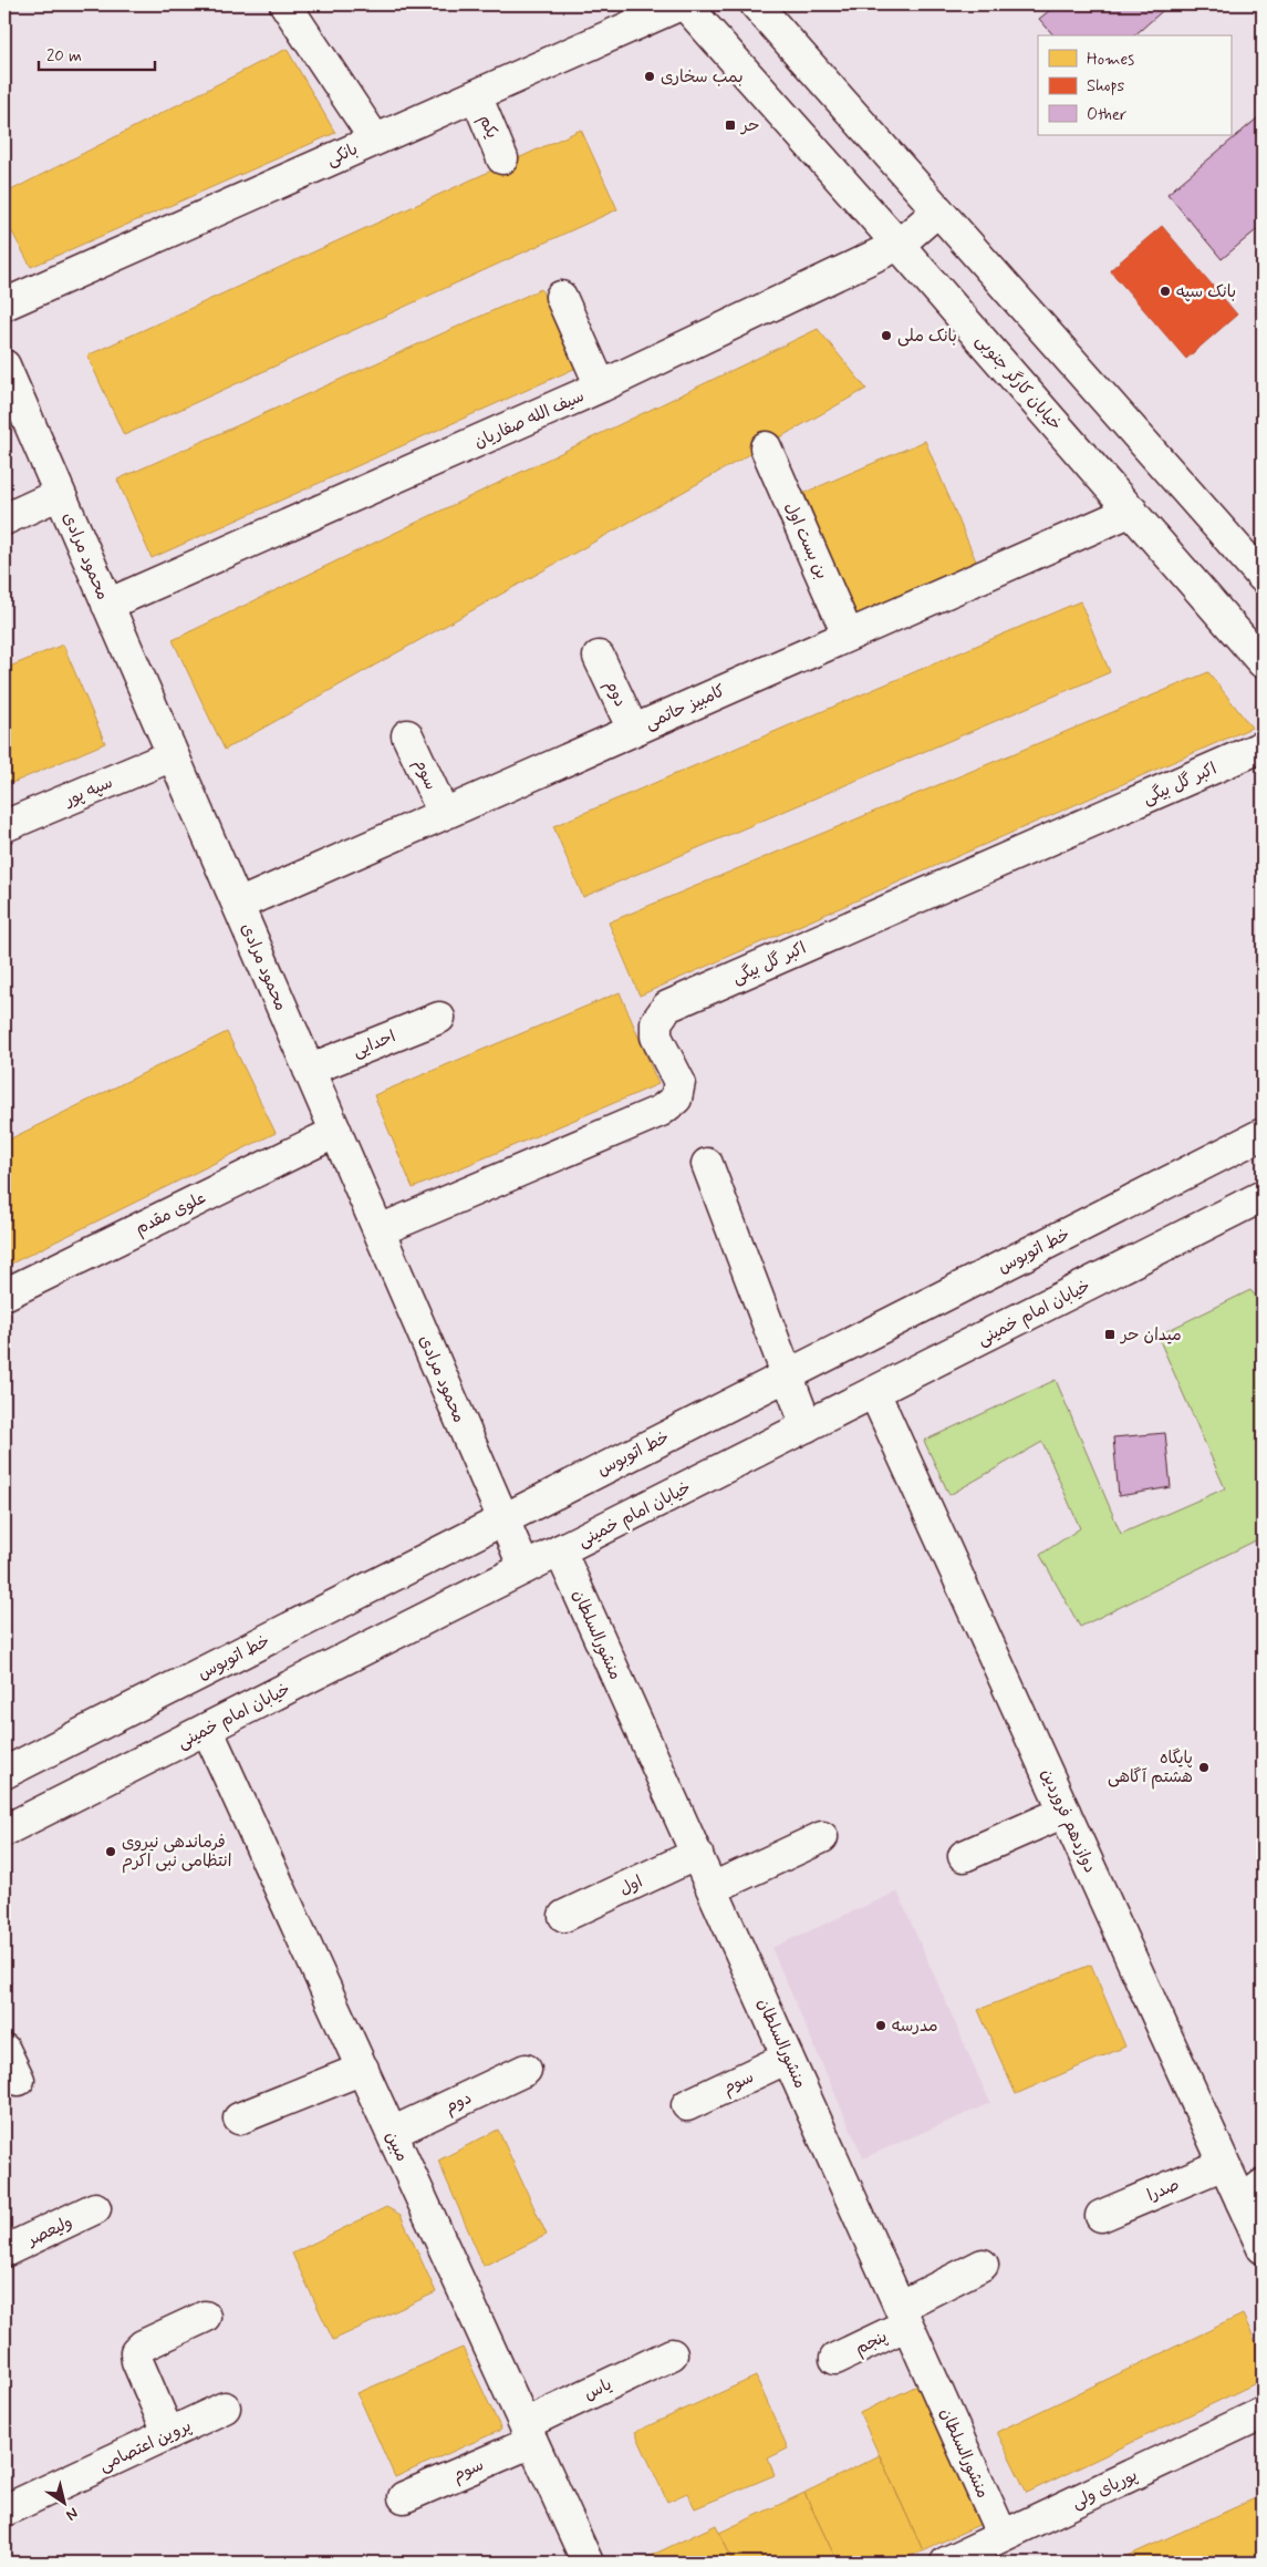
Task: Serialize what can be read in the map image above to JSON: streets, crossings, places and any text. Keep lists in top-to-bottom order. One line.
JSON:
{"streets":{"street":["یکم","بانکی","خیابان کارگر جنوبی","سیف الله صفاریان","بن بست اول","محمود مرادی","دوم","کامبیز حاتمی","سوم","اکبر گل بیگی","سپه پور","احدایی","علوی مقدم","خط اتوبوس","خیابان امام خمینی","منشورالسلطان","دوازدهم فروردین","اول","مبین","صدرا","ولیعصر","پنجم","یاس","پروین اعتصامی","پوریای ولی"]},"crossings":[["یکم","بانکی"],["خیابان کارگر جنوبی","سیف الله صفاریان"],["خیابان کارگر جنوبی","کامبیز حاتمی"],["سیف الله صفاریان","محمود مرادی"],["بن بست اول","کامبیز حاتمی"],["محمود مرادی","کامبیز حاتمی"],["محمود مرادی","اکبر گل بیگی"],["محمود مرادی","سپه پور"],["محمود مرادی","احدایی"],["محمود مرادی","علوی مقدم"],["محمود مرادی","خط اتوبوس"],["محمود مرادی","خیابان امام خمینی"],["دوم","کامبیز حاتمی"],["دوم","مبین"],["کامبیز حاتمی","سوم"],["سوم","منشورالسلطان"],["سوم","مبین"],["سوم","یاس"],["خیابان امام خمینی","منشورالسلطان"],["خیابان امام خمینی","دوازدهم فروردین"],["خیابان امام خمینی","مبین"],["منشورالسلطان","اول"],["منشورالسلطان","پنجم"],["منشورالسلطان","پوریای ولی"],["دوازدهم فروردین","صدرا"],["مبین","یاس"]],"places":{"other":["بمب سخاری","بانک سپه","بانک ملی","پایگاه هشتم آگاهی","فرماندهی نیروی انتظامی نبی اکرم","مدرسه"],"transit":["حر","میدان حر"]},"legend":["Homes","Shops","Other"],"scale_bar":"20 m","north":"bottom right"}
